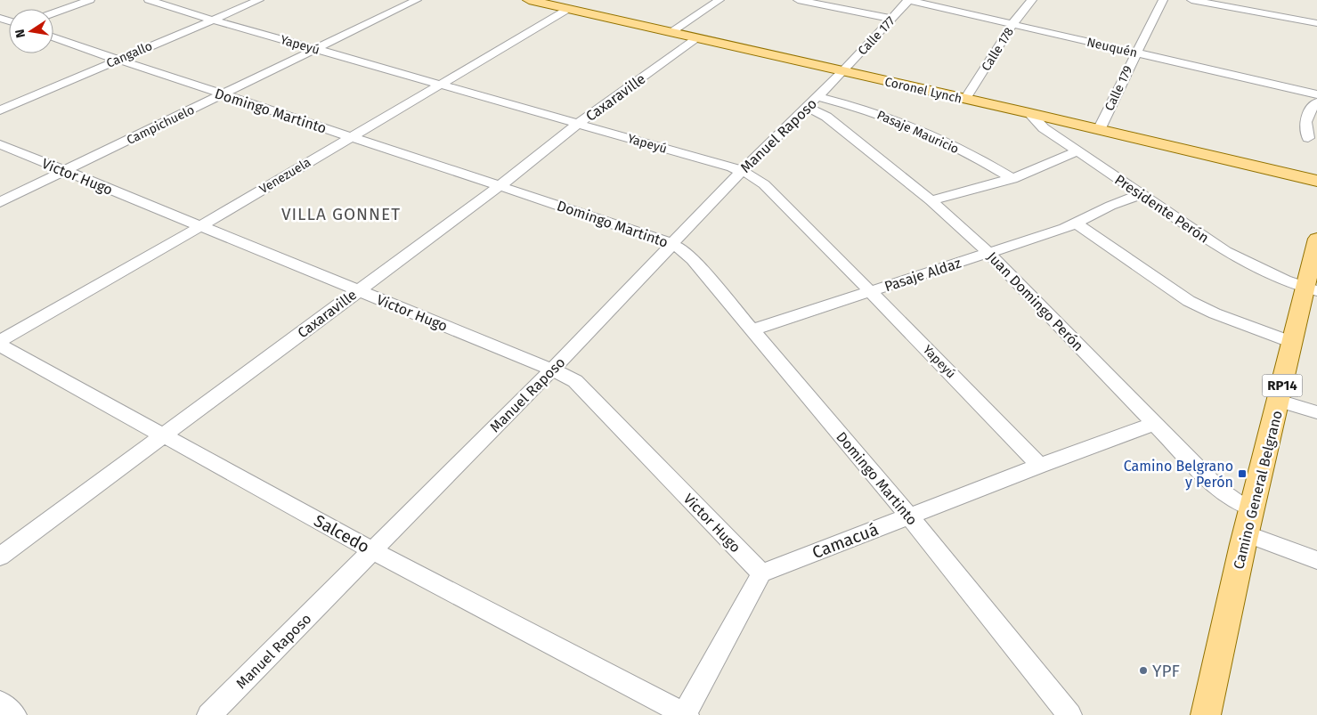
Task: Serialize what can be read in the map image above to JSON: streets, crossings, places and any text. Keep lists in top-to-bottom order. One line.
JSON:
{"streets":{"main road":["Coronel Lynch","RP14","Camino General Belgrano"],"street":["Calle 177","Yapeyú","Neuquén","Calle 178","Cangallo","Calle 179","Caxaraville","Domingo Martinto","Campichuelo","Pasaje Mauricio","Manuel Raposo","Venezuela","Victor Hugo","Presidente Perón","Pasaje Aldaz","Juan Domingo Perón","Salcedo","Camacuá"]},"crossings":[["Calle 177","Neuquén"],["Calle 177","Coronel Lynch"],["Calle 177","Manuel Raposo"],["Yapeyú","Cangallo"],["Yapeyú","Caxaraville"],["Yapeyú","Campichuelo"],["Yapeyú","Manuel Raposo"],["Yapeyú","Venezuela"],["Yapeyú","Pasaje Aldaz"],["Yapeyú","Camacuá"],["Neuquén","Calle 178"],["Neuquén","Calle 179"],["Calle 178","Coronel Lynch"],["Cangallo","Domingo Martinto"],["Calle 179","Coronel Lynch"],["Coronel Lynch","Caxaraville"],["Coronel Lynch","Manuel Raposo"],["Coronel Lynch","Venezuela"],["Coronel Lynch","Presidente Perón"],["Caxaraville","Domingo Martinto"],["Caxaraville","Victor Hugo"],["Caxaraville","Salcedo"],["Domingo Martinto","Campichuelo"],["Domingo Martinto","Manuel Raposo"],["Domingo Martinto","Venezuela"],["Domingo Martinto","Pasaje Aldaz"],["Domingo Martinto","Camacuá"],["Campichuelo","Victor Hugo"],["Pasaje Mauricio","Manuel Raposo"],["Pasaje Mauricio","Juan Domingo Perón"],["Manuel Raposo","Victor Hugo"],["Manuel Raposo","Juan Domingo Perón"],["Manuel Raposo","Salcedo"],["Venezuela","Victor Hugo"],["Victor Hugo","Camacuá"],["Presidente Perón","Pasaje Aldaz"],["Presidente Perón","Camino General Belgrano"],["Pasaje Aldaz","Juan Domingo Perón"],["Juan Domingo Perón","Camino General Belgrano"],["Juan Domingo Perón","Camacuá"]],"districts":["VILLA GONNET"],"places":{"transit":["Camino Belgrano y Perón"],"other":["YPF"]},"north":"left"}
